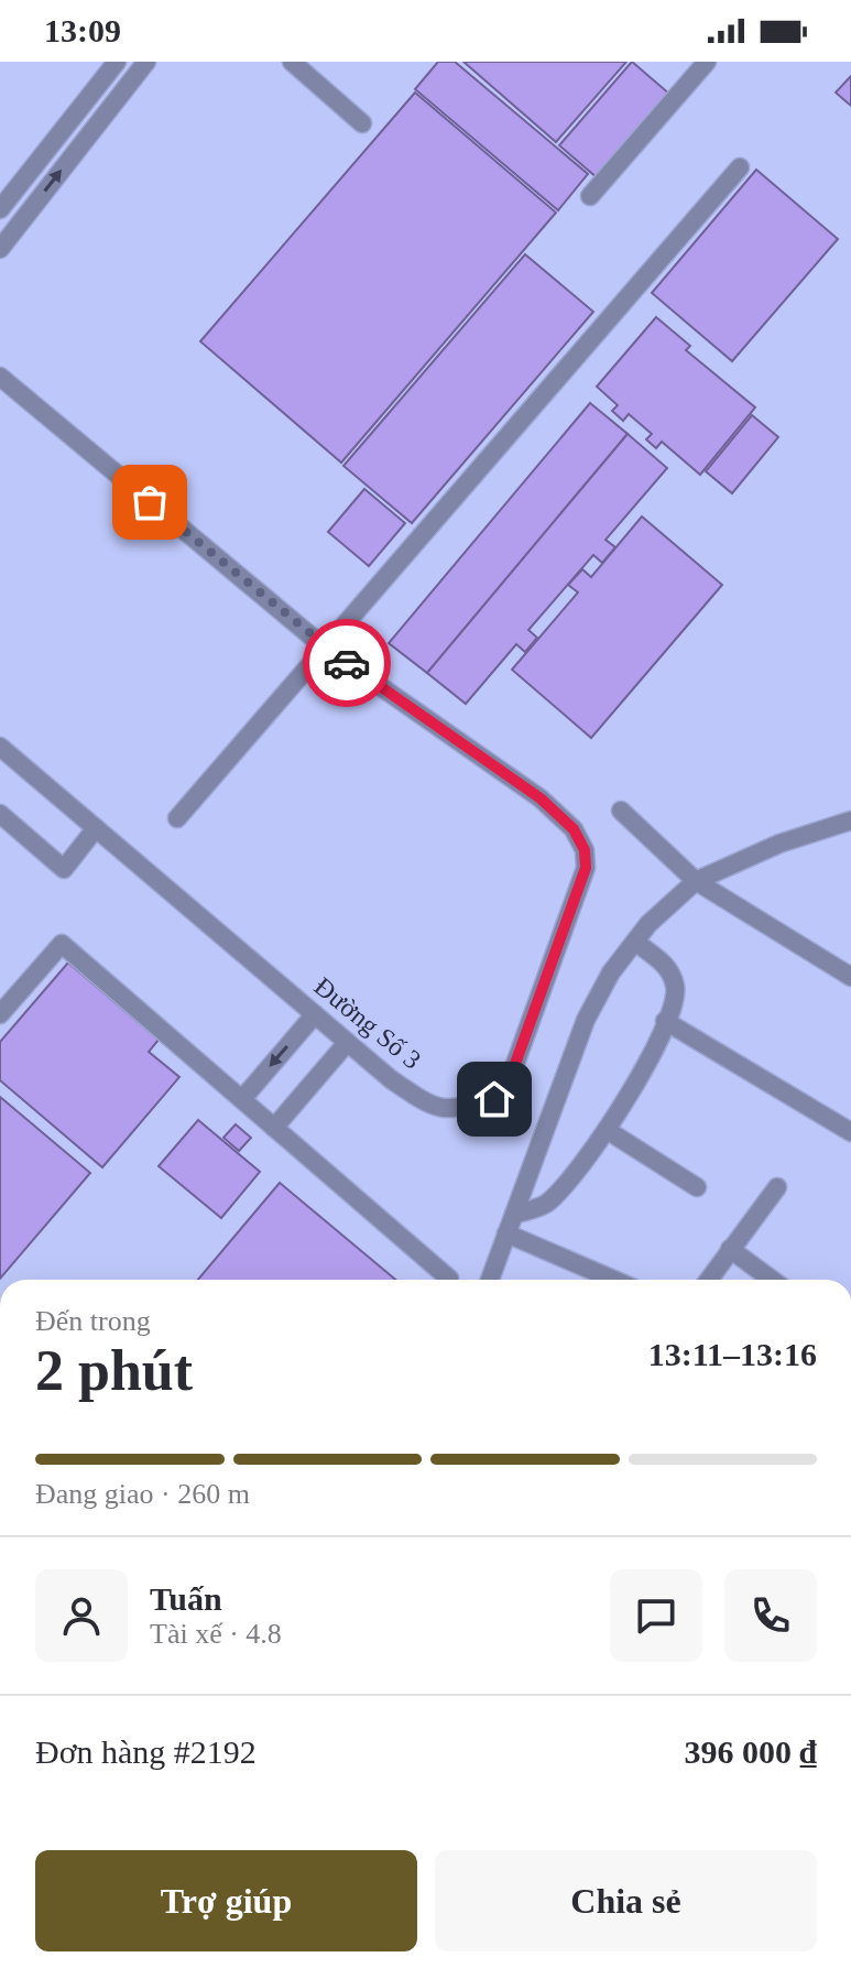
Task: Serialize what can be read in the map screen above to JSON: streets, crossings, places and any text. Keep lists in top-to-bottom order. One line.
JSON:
{"streets":{"street":["Đường Số 3"]},"page":{"status":"13:09","heading":["2 phút","Đến trong","13:11–13:16"],"panel":["Tuấn","Tài xế · 4.8","Đơn hàng #2192","396 000 ₫"],"bar":"Đang giao · 260 m","buttons":["Trợ giúp","Chia sẻ"]}}
